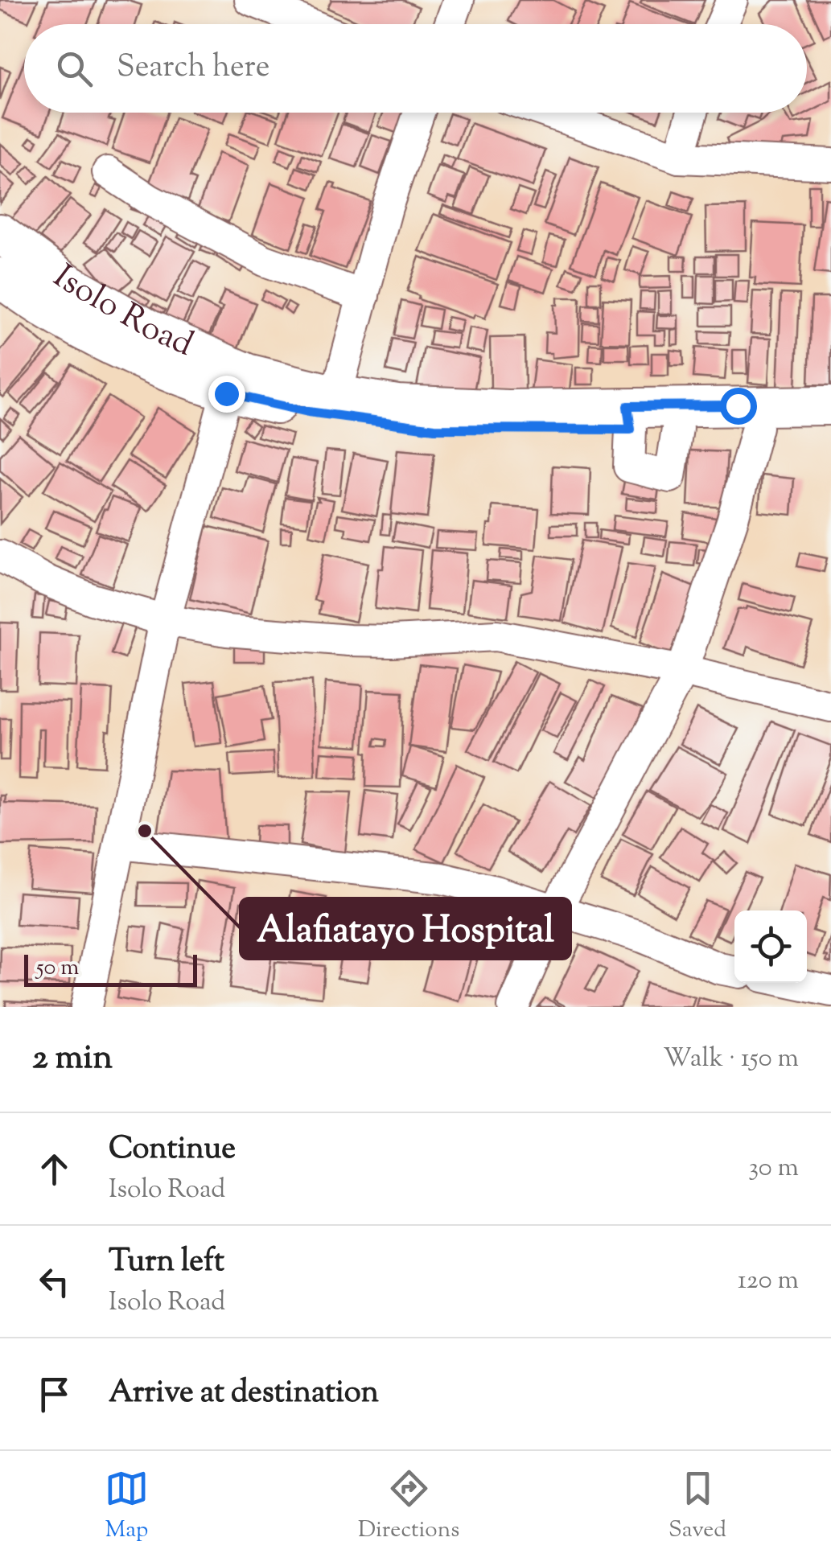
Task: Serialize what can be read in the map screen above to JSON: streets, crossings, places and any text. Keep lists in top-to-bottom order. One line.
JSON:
{"streets":{"main road":["Isolo Road"]},"places":["Alafiatayo Hospital"],"scale_bar":"50 m","page":{"search":"Search here","scale":"50 m","heading":["2 min","Walk · 150 m"],"list":[["Continue","Isolo Road","30 m"],["Turn left","Isolo Road","120 m"],"Arrive at destination"],"nav":["Map","Directions","Saved"]}}
